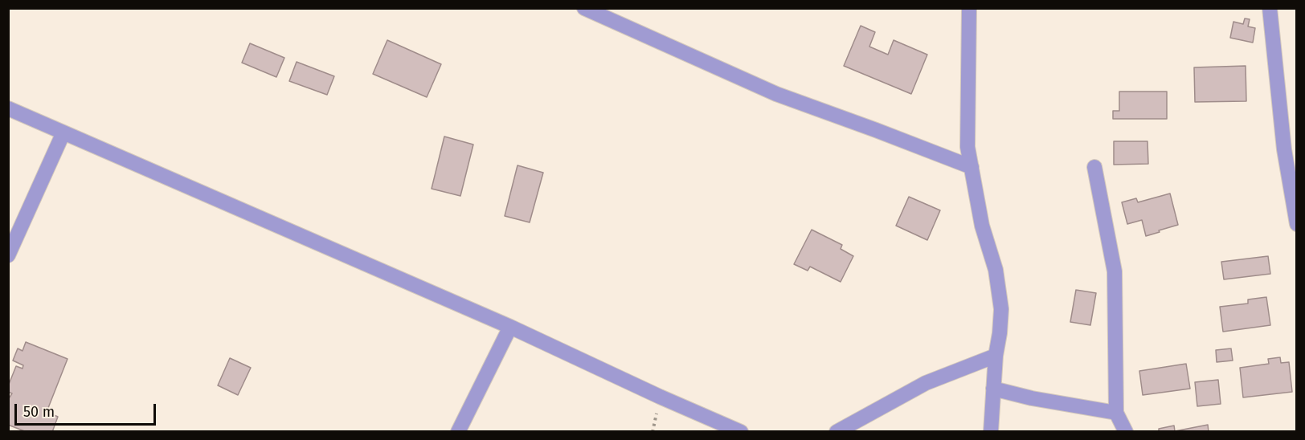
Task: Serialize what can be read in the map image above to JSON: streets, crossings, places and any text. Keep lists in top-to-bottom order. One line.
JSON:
{"scale_bar":"50 m"}
